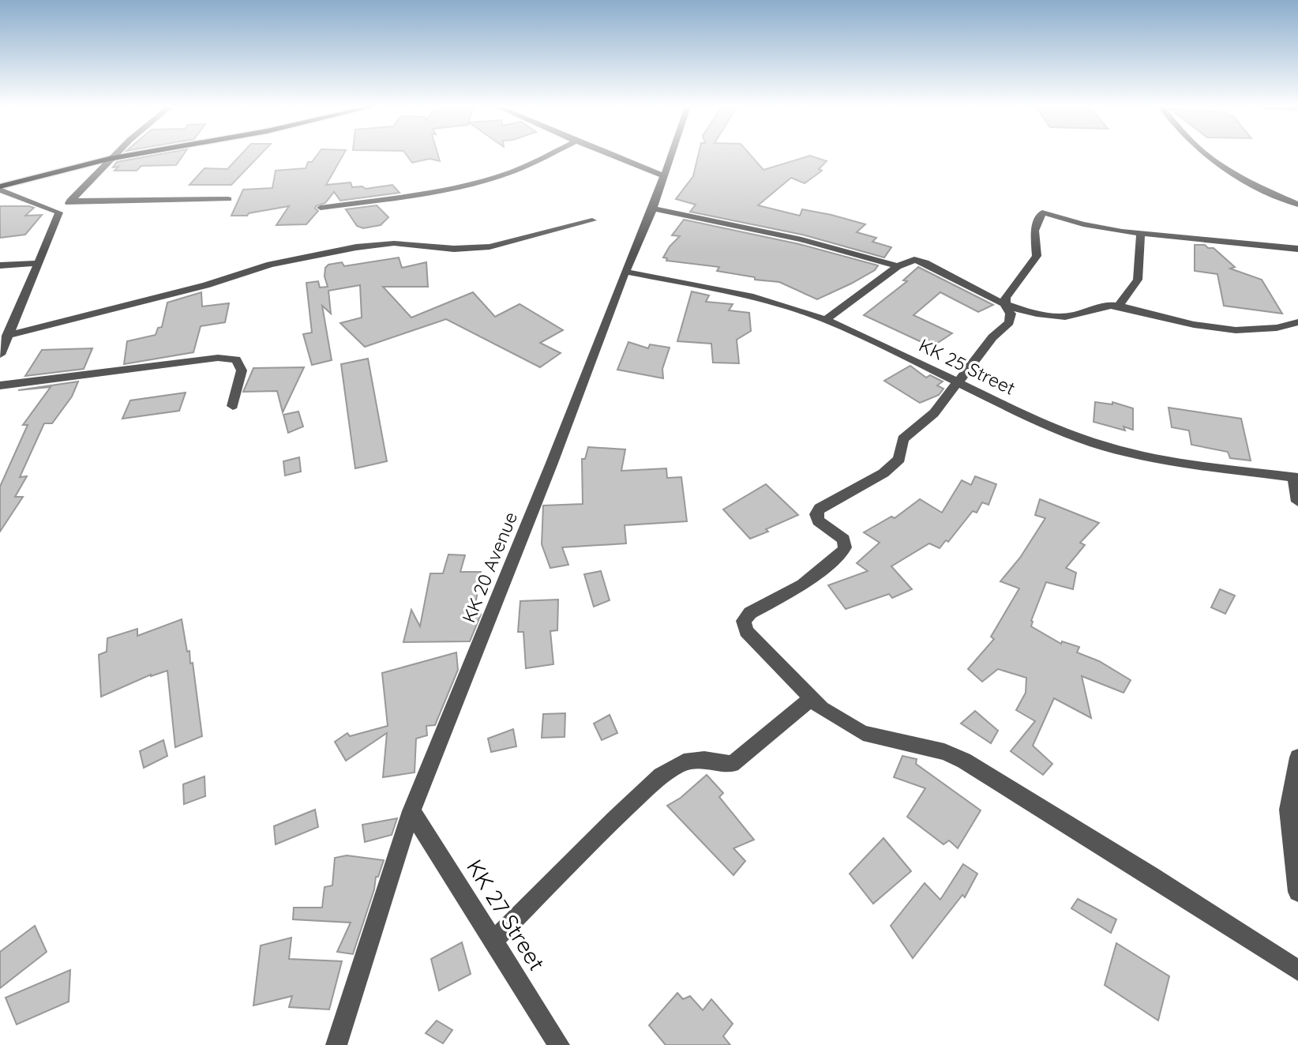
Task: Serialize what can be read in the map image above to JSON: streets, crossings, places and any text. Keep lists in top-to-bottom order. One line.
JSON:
{"streets":{"street":["KK 25 Street","KK 20 Avenue","KK 27 Street"]},"crossings":[["KK 25 Street","KK 20 Avenue"],["KK 20 Avenue","KK 27 Street"]]}
